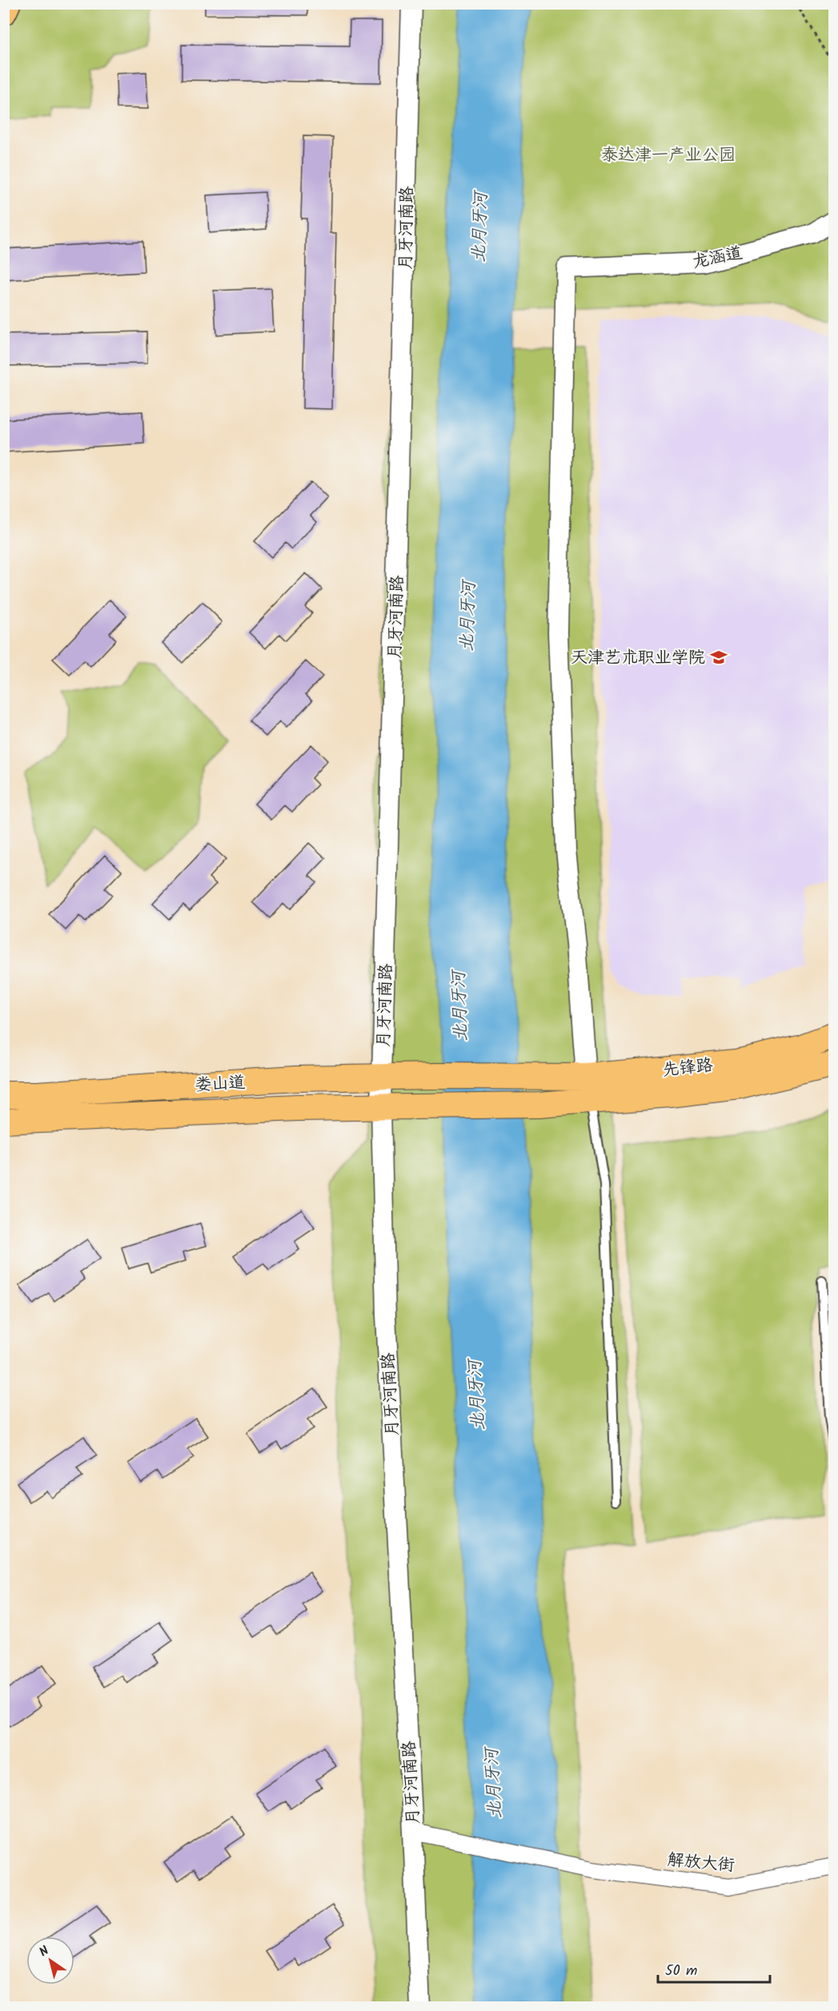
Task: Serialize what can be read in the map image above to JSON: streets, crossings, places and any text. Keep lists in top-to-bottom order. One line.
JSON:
{"streets":{"main road":["先锋路","娄山道"],"street":["月牙河南路","龙涵道","解放大街"]},"crossings":[["月牙河南路","娄山道"],["月牙河南路","解放大街"],["龙涵道","先锋路"],["先锋路","娄山道"]],"water":["北月牙河"],"parks":["泰达津一产业公园"],"places":{"school or university":["天津艺术职业学院"]},"scale_bar":"50 m","north":"top left"}
